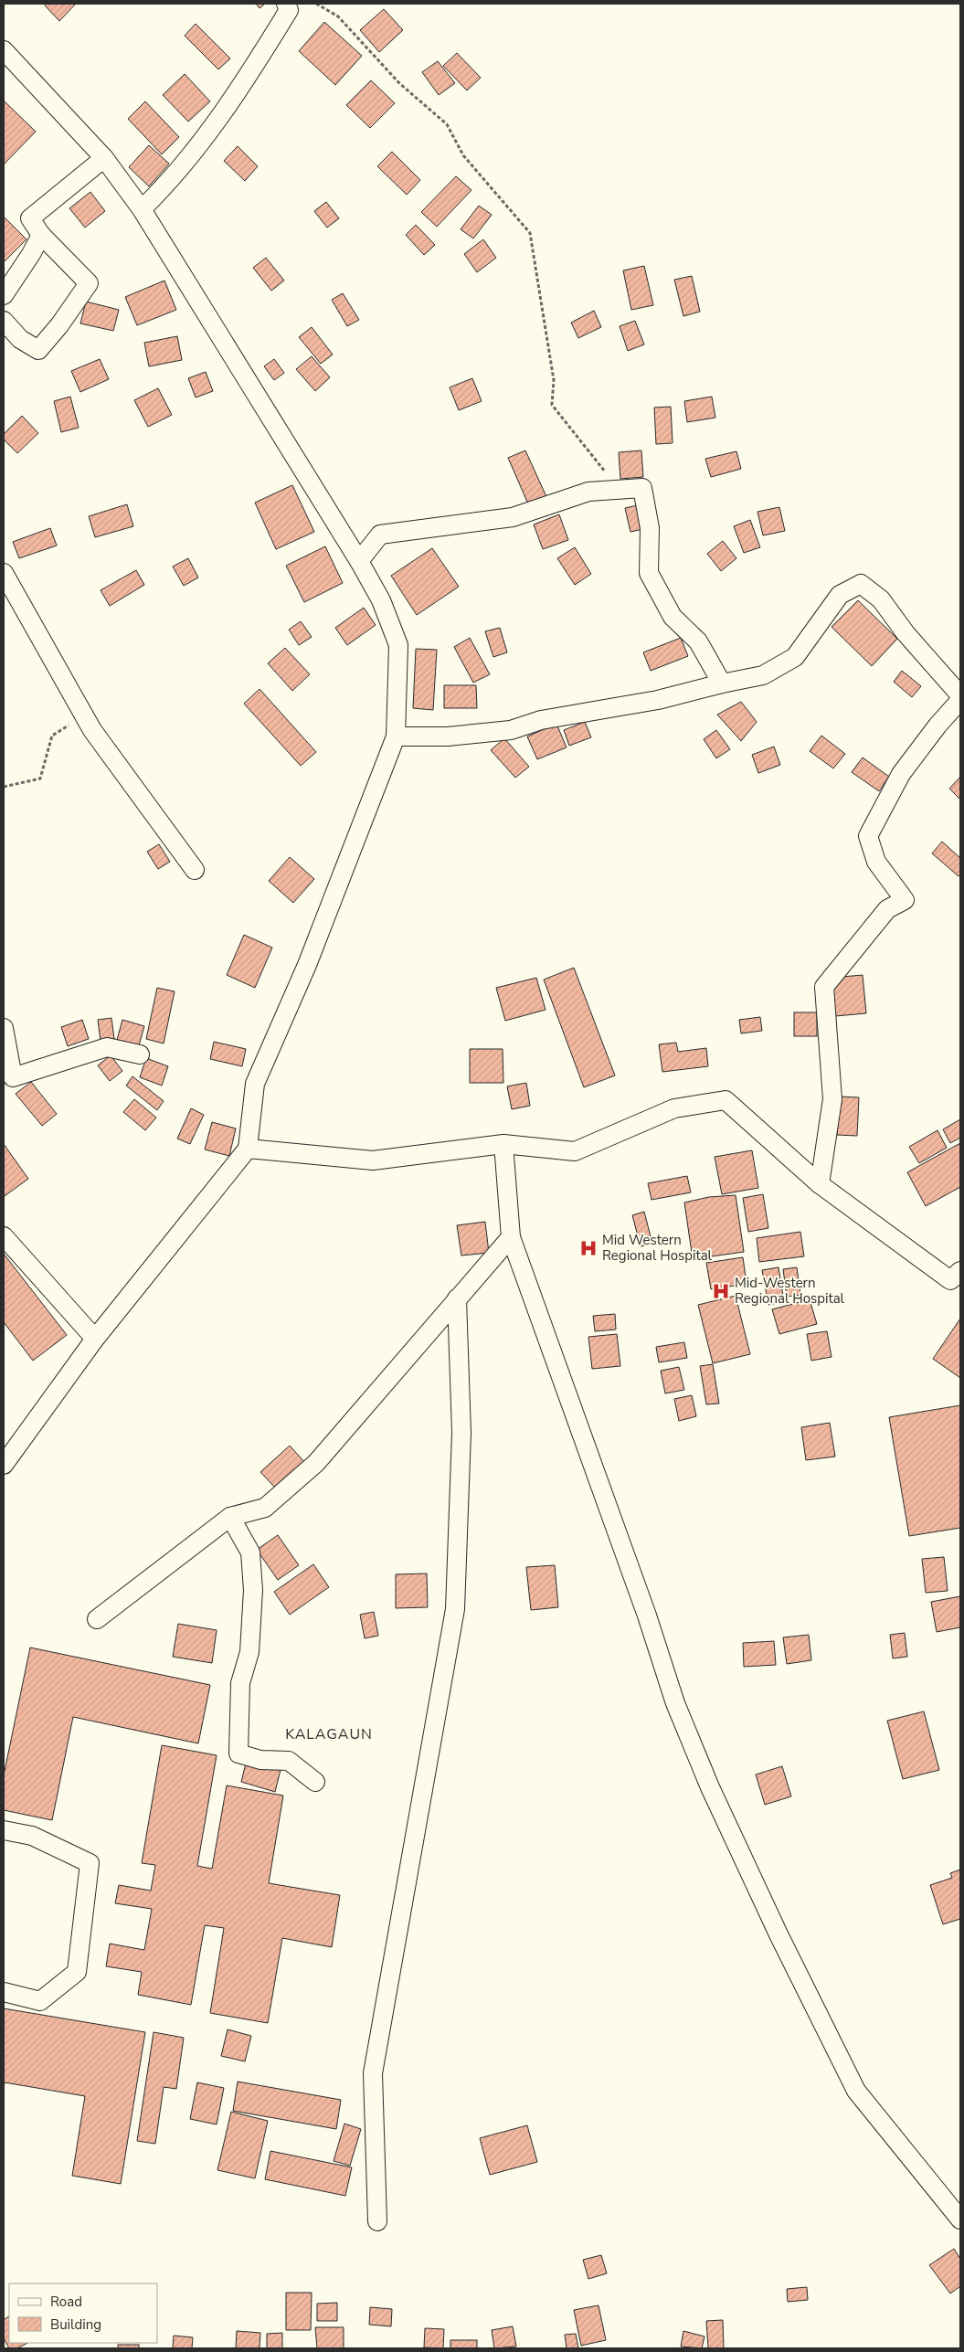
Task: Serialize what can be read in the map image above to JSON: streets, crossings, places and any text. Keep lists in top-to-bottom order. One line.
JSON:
{"districts":["KALAGAUN"],"places":{"hospital":["Mid Western Regional Hospital","Mid-Western Regional Hospital"]},"legend":["Road","Building"]}
